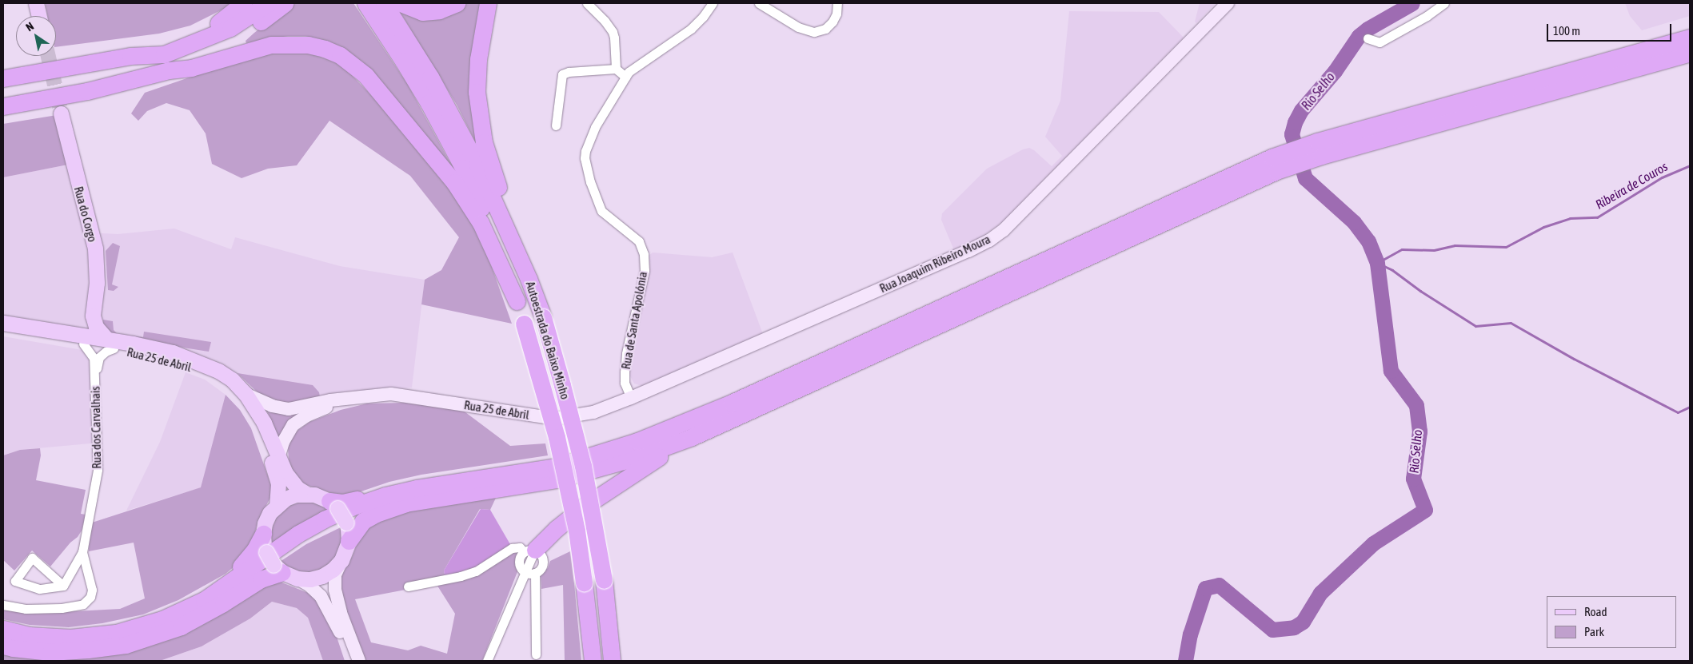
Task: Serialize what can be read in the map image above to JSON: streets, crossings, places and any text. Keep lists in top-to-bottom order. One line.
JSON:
{"streets":{"highway":["Autoestrada do Baixo Minho"],"main road":["Rua do Corgo","Rua Joaquim Ribeiro Moura","Rua 25 de Abril"],"street":["Rua de Santa Apolónia","Rua dos Carvalhais"]},"crossings":[["Rua Joaquim Ribeiro Moura","Rua de Santa Apolónia"],["Rua Joaquim Ribeiro Moura","Rua 25 de Abril"],["Rua de Santa Apolónia","Rua 25 de Abril"],["Rua 25 de Abril","Rua dos Carvalhais"]],"water":["Rio Selho","Ribeira de Couros"],"legend":["Road","Park"],"scale_bar":"100 m","north":"top left"}
